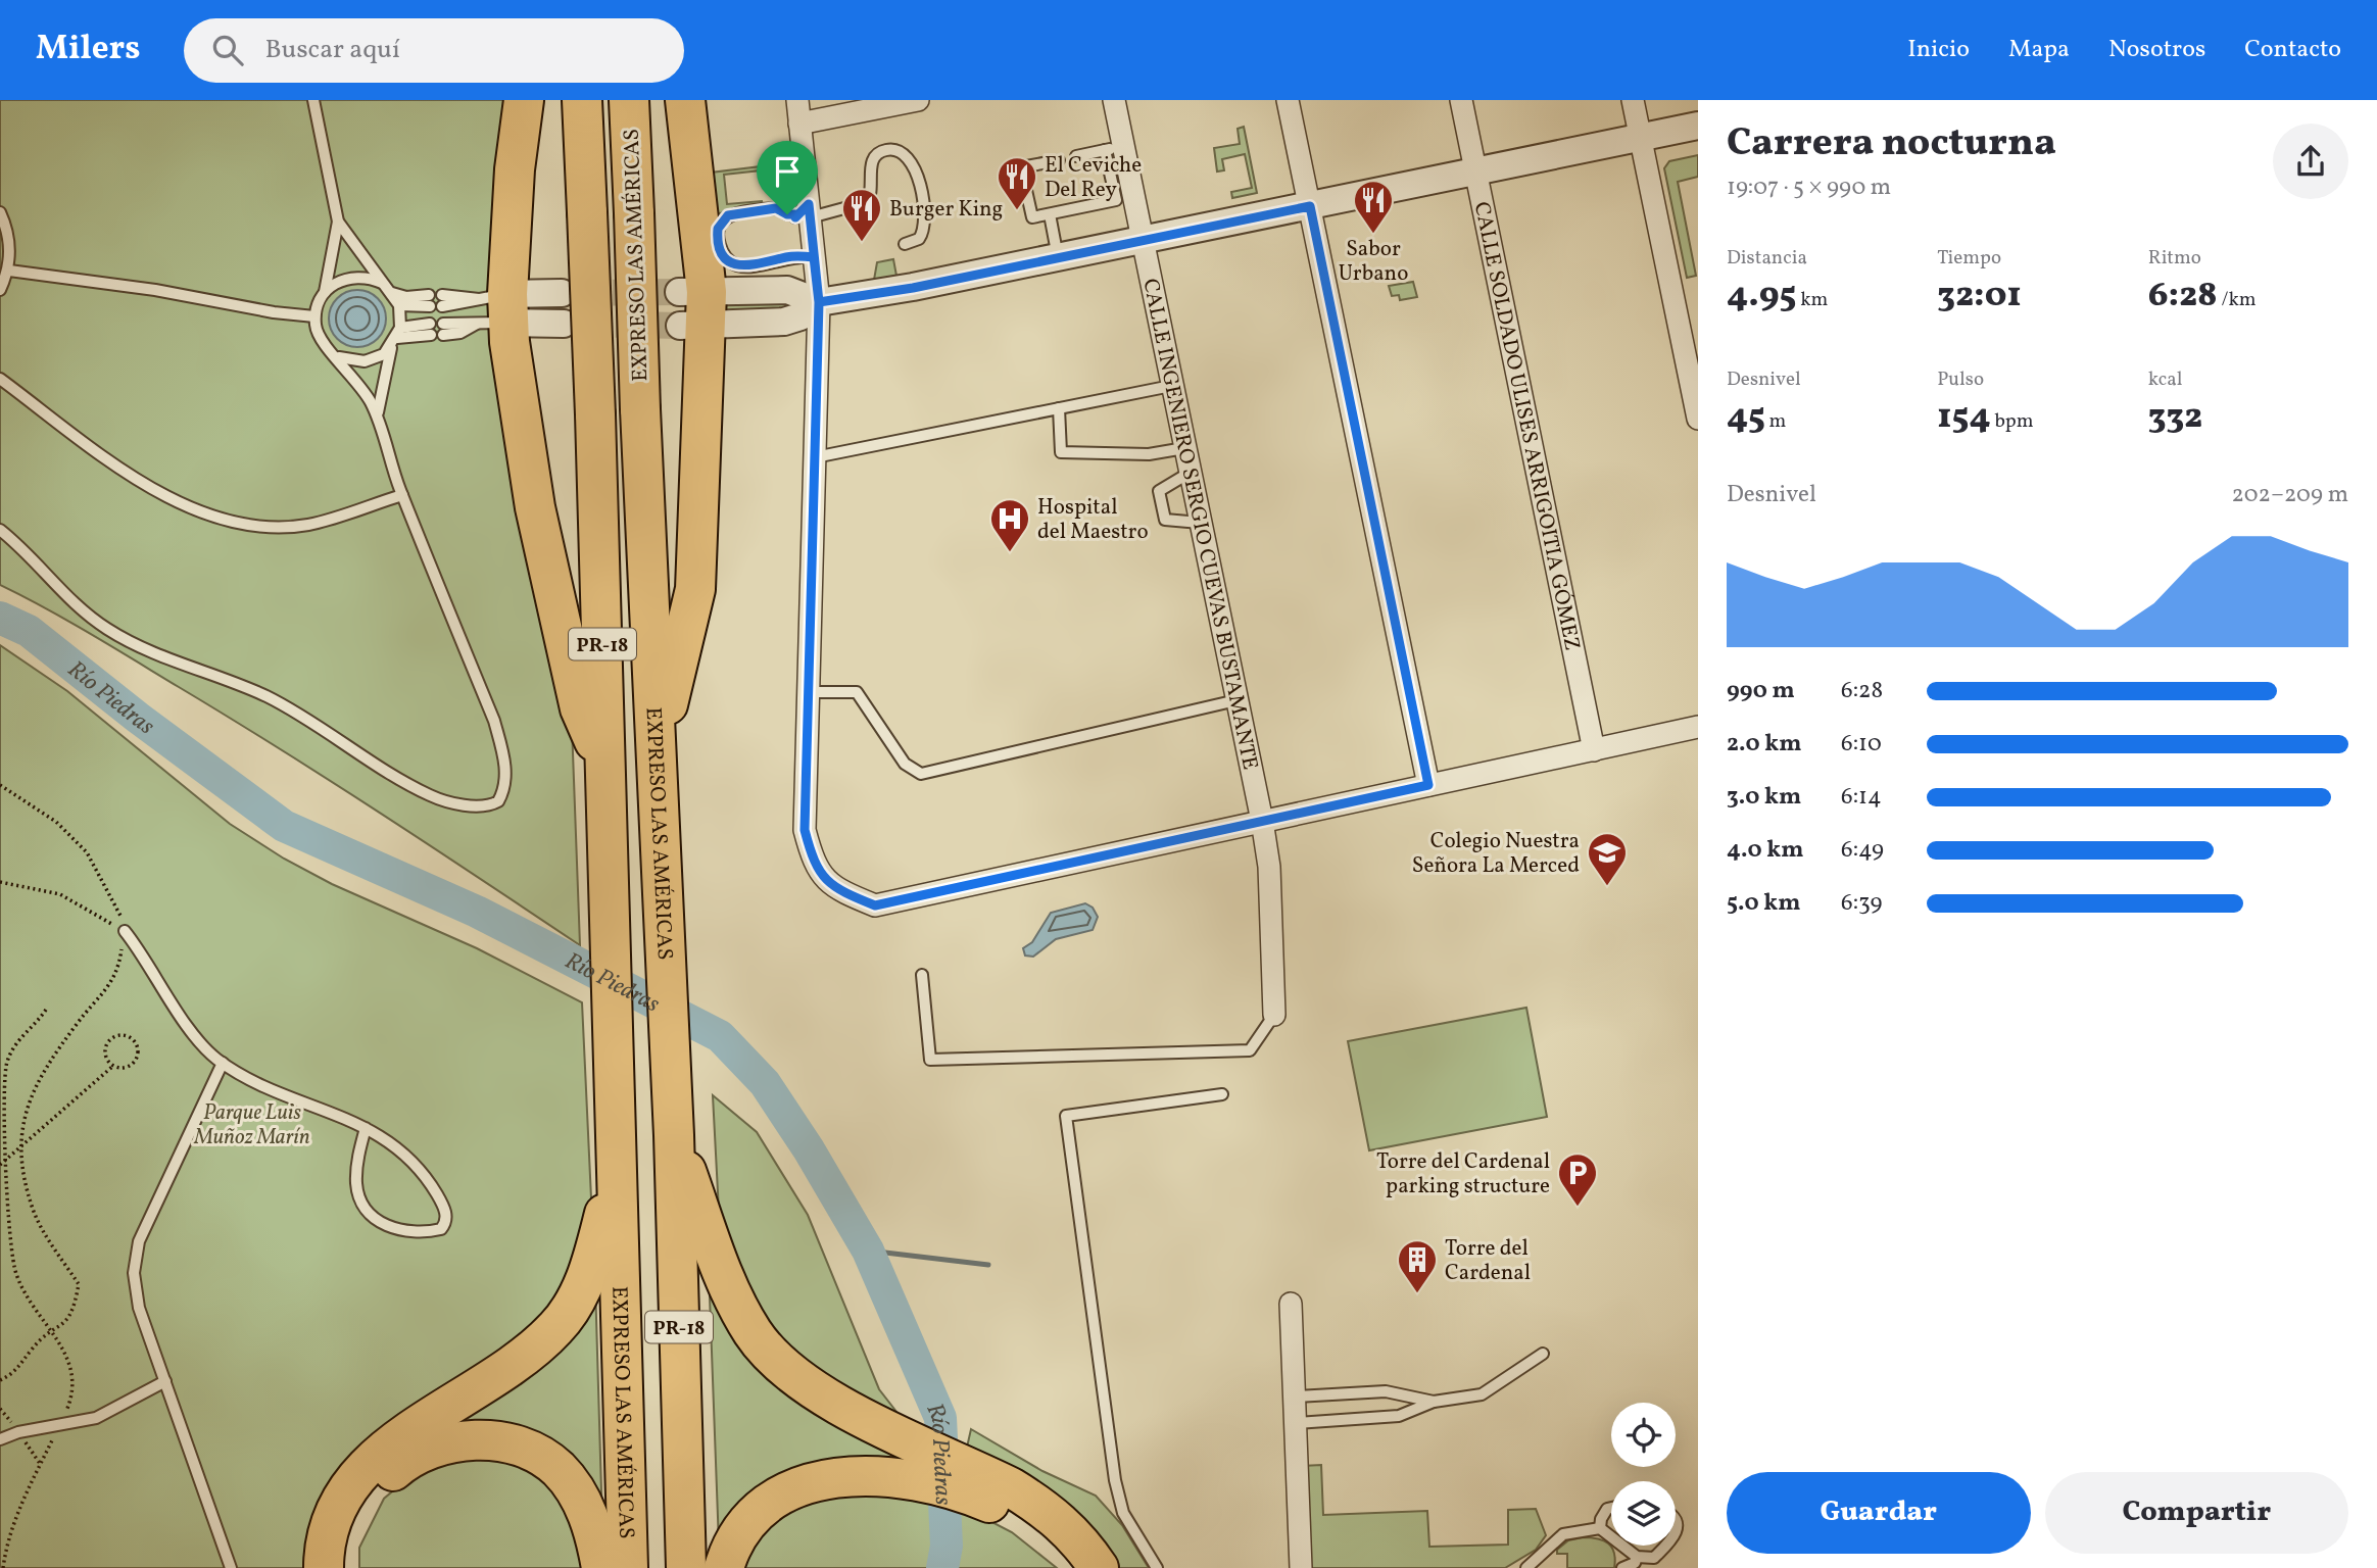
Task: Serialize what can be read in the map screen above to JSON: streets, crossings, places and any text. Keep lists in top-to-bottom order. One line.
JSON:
{"streets":{"highway":["EXPRESO LAS AMÉRICAS","PR-18"],"street":["CALLE SOLDADO ULISES ARRIGOITIA GÓMEZ","CALLE INGENIERO SERGIO CUEVAS BUSTAMANTE"]},"water":["Río Piedras"],"parks":["Parque Luis Muñoz Marín"],"places":{"restaurant":["El Ceviche Del Rey","Sabor Urbano","Burger King"],"hospital":["Hospital del Maestro"],"school or university":["Colegio Nuestra Señora La Merced"],"parking":["Torre del Cardenal parking structure"],"building":["Torre del Cardenal"]},"page":{"header":"Milers","search":"Buscar aquí","nav":["Inicio","Mapa","Nosotros","Contacto"],"heading":["Carrera nocturna","19:07 · 5 × 990 m"],"stats":[["Distancia","4.95 km"],["Tiempo","32:01"],["Ritmo","6:28 /km"],["Desnivel","45 m"],["Pulso","154 bpm"],["kcal","332"]],"chart":["Desnivel","202–209 m"],"list":[{"name":"990 m","note":"6:28"},{"name":"2.0 km","note":"6:10"},{"name":"3.0 km","note":"6:14"},{"name":"4.0 km","note":"6:49"},{"name":"5.0 km","note":"6:39"}],"buttons":["Guardar","Compartir"]}}
